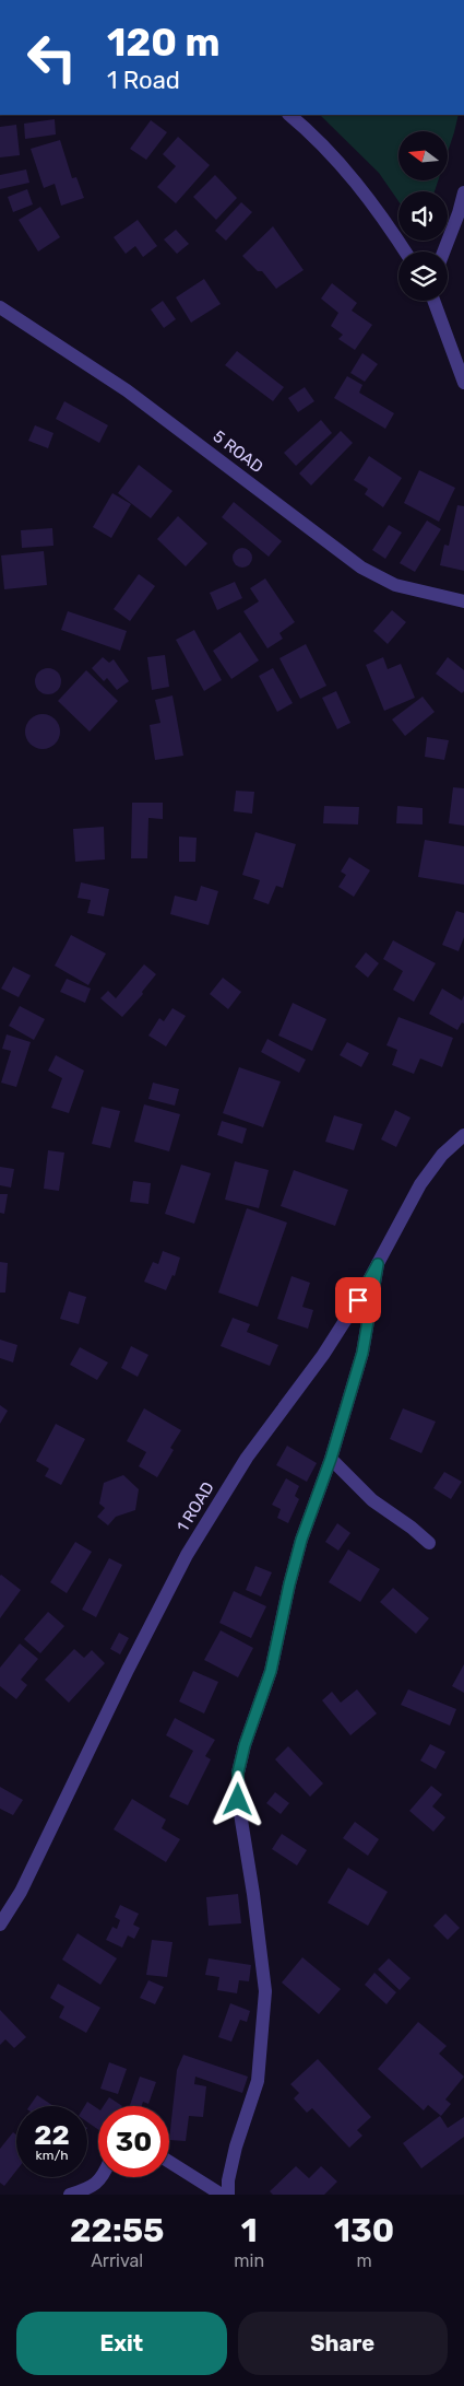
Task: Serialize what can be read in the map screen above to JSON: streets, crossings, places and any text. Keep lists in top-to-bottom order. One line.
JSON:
{"streets":{"street":["5 ROAD","1 ROAD"]},"north":"left","page":{"turn":["120 m","1 Road"],"speed":"22 km/h","limit":"30","eta":["22:55","Arrival","1","min","130","m"],"buttons":["Exit","Share"]}}
